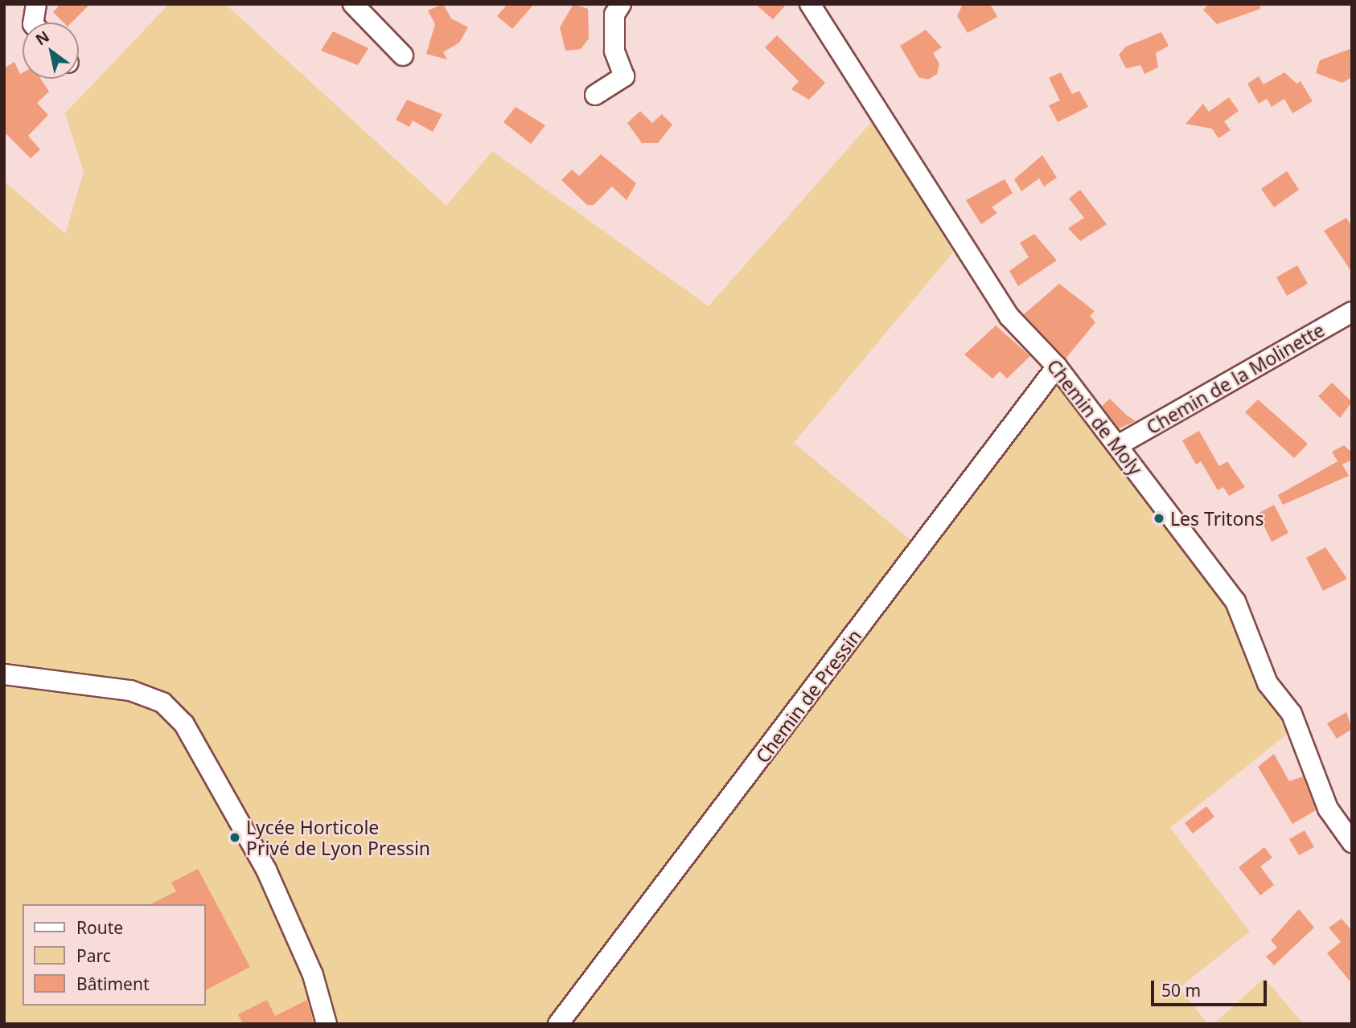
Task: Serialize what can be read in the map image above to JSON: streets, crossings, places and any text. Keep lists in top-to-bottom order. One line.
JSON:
{"streets":{"street":["Chemin de la Molinette","Chemin de Moly","Chemin de Pressin"]},"crossings":[["Chemin de la Molinette","Chemin de Moly"],["Chemin de Moly","Chemin de Pressin"]],"places":["Les Tritons","Lycée Horticole Privé de Lyon Pressin"],"legend":["Route","Parc","Bâtiment"],"scale_bar":"50 m","north":"top left"}
